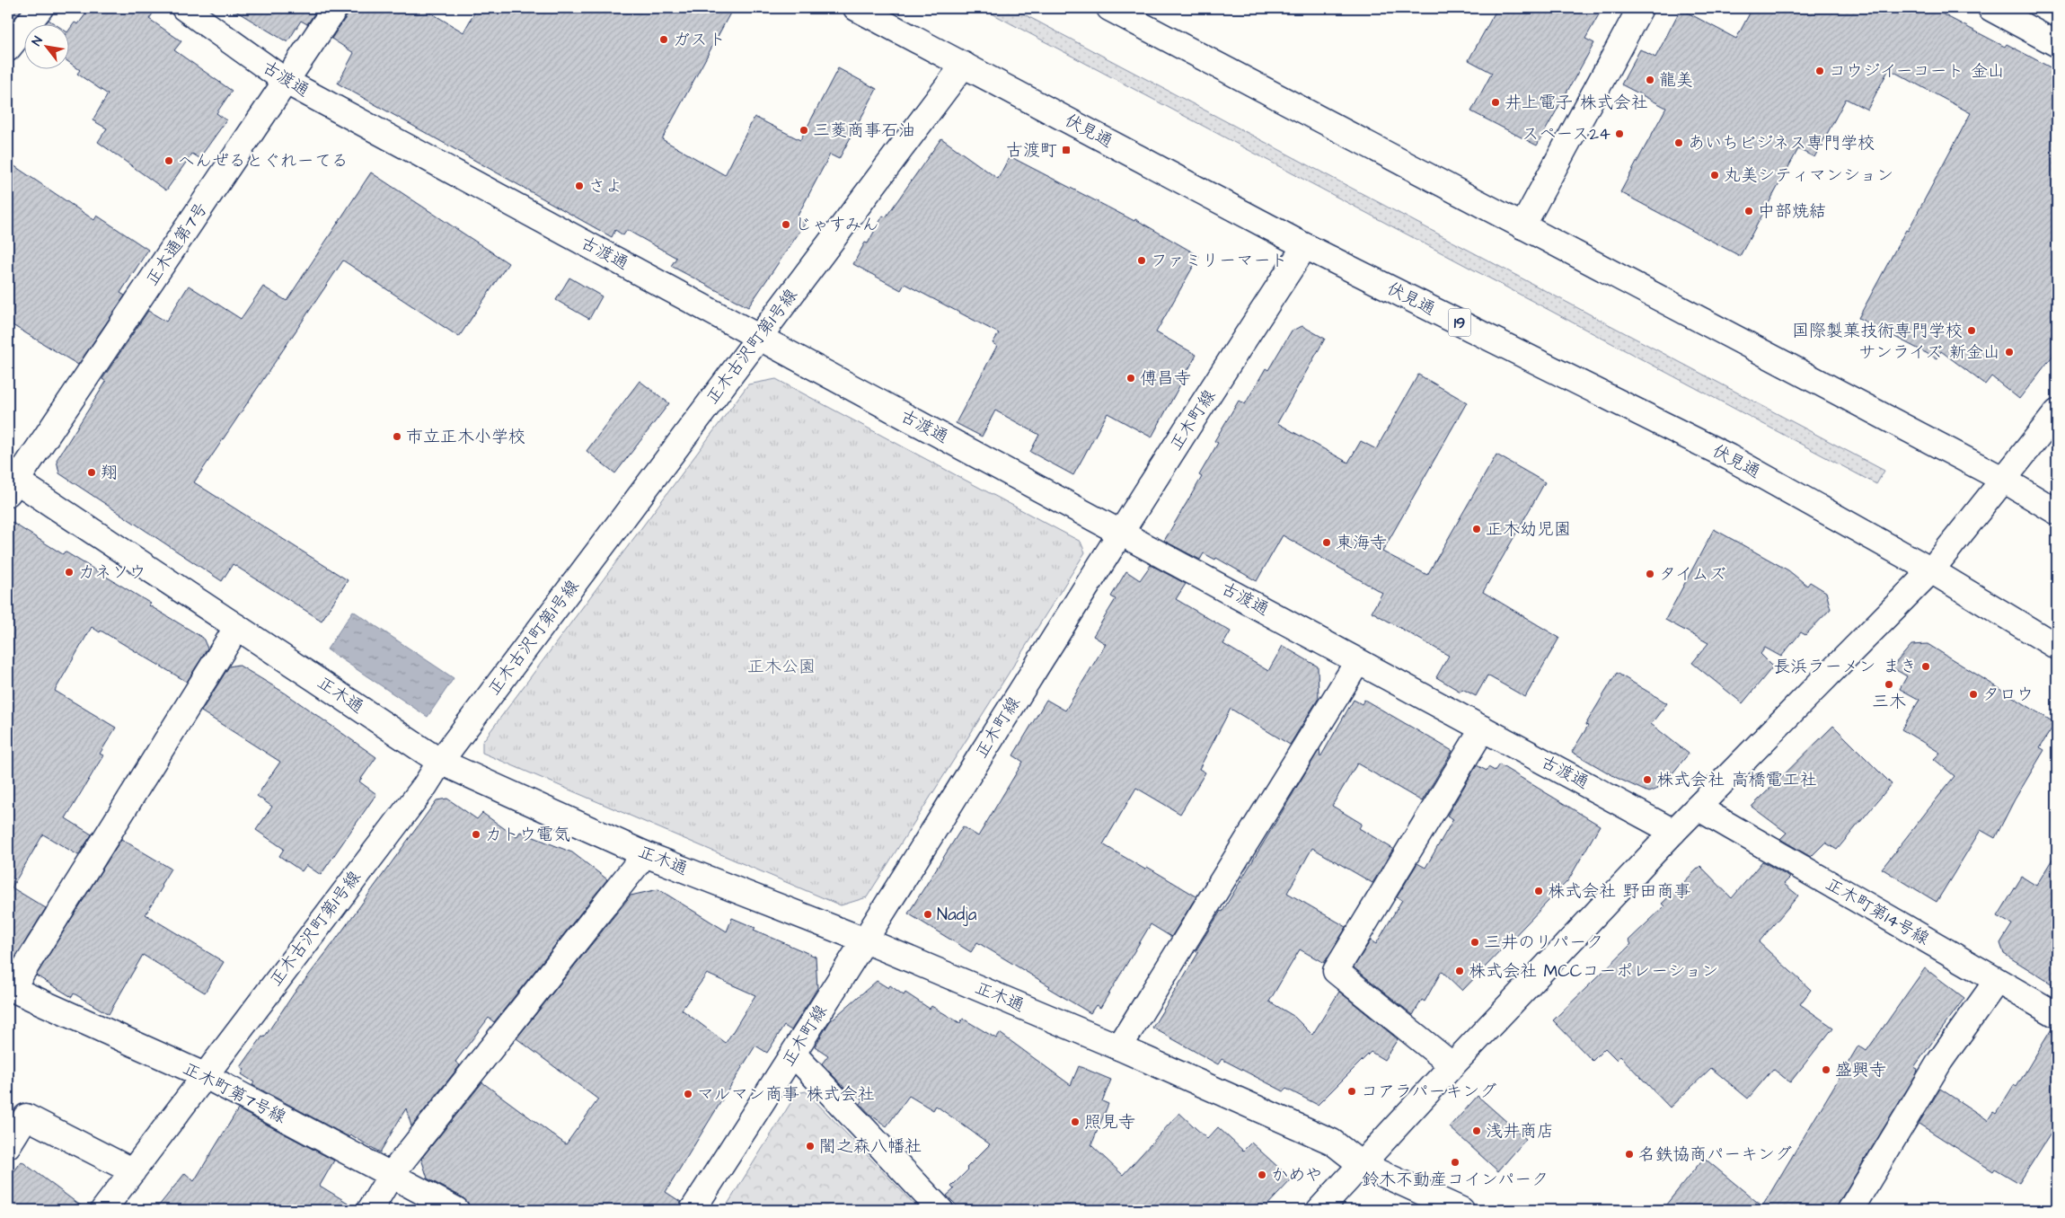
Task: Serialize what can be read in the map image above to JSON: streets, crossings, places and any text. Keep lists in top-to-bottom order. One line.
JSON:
{"streets":{"main road":["古渡通","伏見通","正木通第7号","19","正木古沢町第1号線","正木町線","正木通","正木町第14号線","正木町第7号線"]},"crossings":[["古渡通","正木通第7号"],["古渡通","正木古沢町第1号線"],["古渡通","正木町線"],["伏見通","正木古沢町第1号線"],["伏見通","正木町線"],["正木通第7号","正木通"],["正木古沢町第1号線","正木通"],["正木古沢町第1号線","正木町第7号線"],["正木町線","正木通"]],"parks":["正木公園"],"places":{"other":["ガスト","コウジイーコート 金山","龍美","井上電子 株式会社","三菱商事石油","スペース24","あいちビジネス専門学校","へんぜるとぐれーてる","丸美シティマンション","さよ","中部焼結","じゃすみん","ファミリーマート","国際製菓技術専門学校","サンライズ 新金山","傅昌寺","市立正木小学校","翔","正木幼児園","東海寺","カネソウ","タイムズ","長浜ラーメン まき","三木","タロウ","株式会社 高橋電工社","カトウ電気","株式会社 野田商事","Nadja","三井のリパーク","株式会社 MCCコーポレーション","盛興寺","コアラパーキング","マルマン商事 株式会社","照見寺","浅井商店","闇之森八幡社","名鉄協商パーキング","鈴木不動産コインパーク","かめや"],"transit":["古渡町"]},"north":"top left"}
